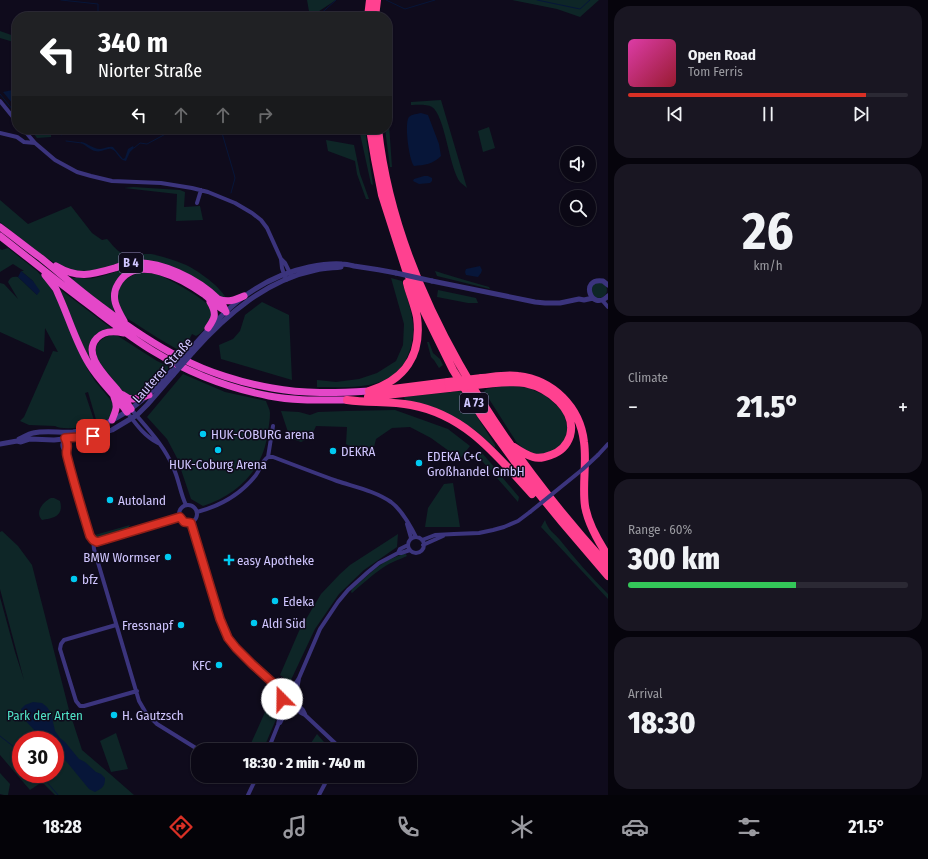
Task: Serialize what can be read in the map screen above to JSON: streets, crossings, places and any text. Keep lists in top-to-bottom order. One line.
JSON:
{"streets":{"highway":["B 4","A 73"],"street":["Lauterer Straße"]},"parks":["Park der Arten"],"places":{"other":["HUK-COBURG arena","HUK-Coburg Arena","DEKRA","EDEKA C+C Großhandel GmbH","Autoland","BMW Wormser","bfz","Edeka","Aldi Süd","Fressnapf","KFC","H. Gautzsch"],"health":["easy Apotheke"]},"page":{"turn":["340 m","Niorter Straße"],"song":["Open Road","Tom Ferris"],"tile":[["26","km/h"],"Climate",["Range · 60%","300 km"],["Arrival","18:30"]],"heat":["−","21.5°","+"],"limit":"30","trip":"18:30 · 2 min · 740 m","tabs":["18:28","21.5°"]}}
